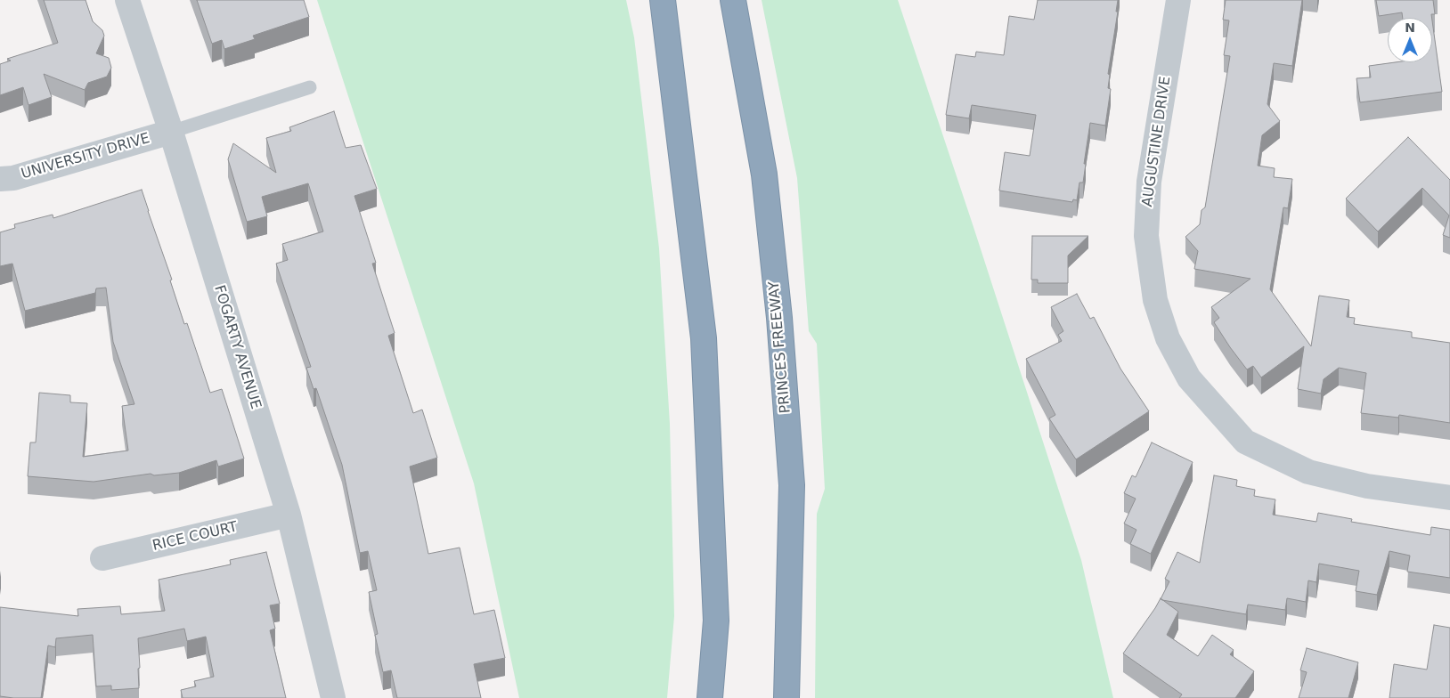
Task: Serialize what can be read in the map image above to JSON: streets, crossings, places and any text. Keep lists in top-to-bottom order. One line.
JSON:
{"streets":{"highway":["PRINCES FREEWAY"],"street":["AUGUSTINE DRIVE","UNIVERSITY DRIVE","FOGARTY AVENUE","RICE COURT"]},"crossings":[["UNIVERSITY DRIVE","FOGARTY AVENUE"],["FOGARTY AVENUE","RICE COURT"]],"north":"top"}
